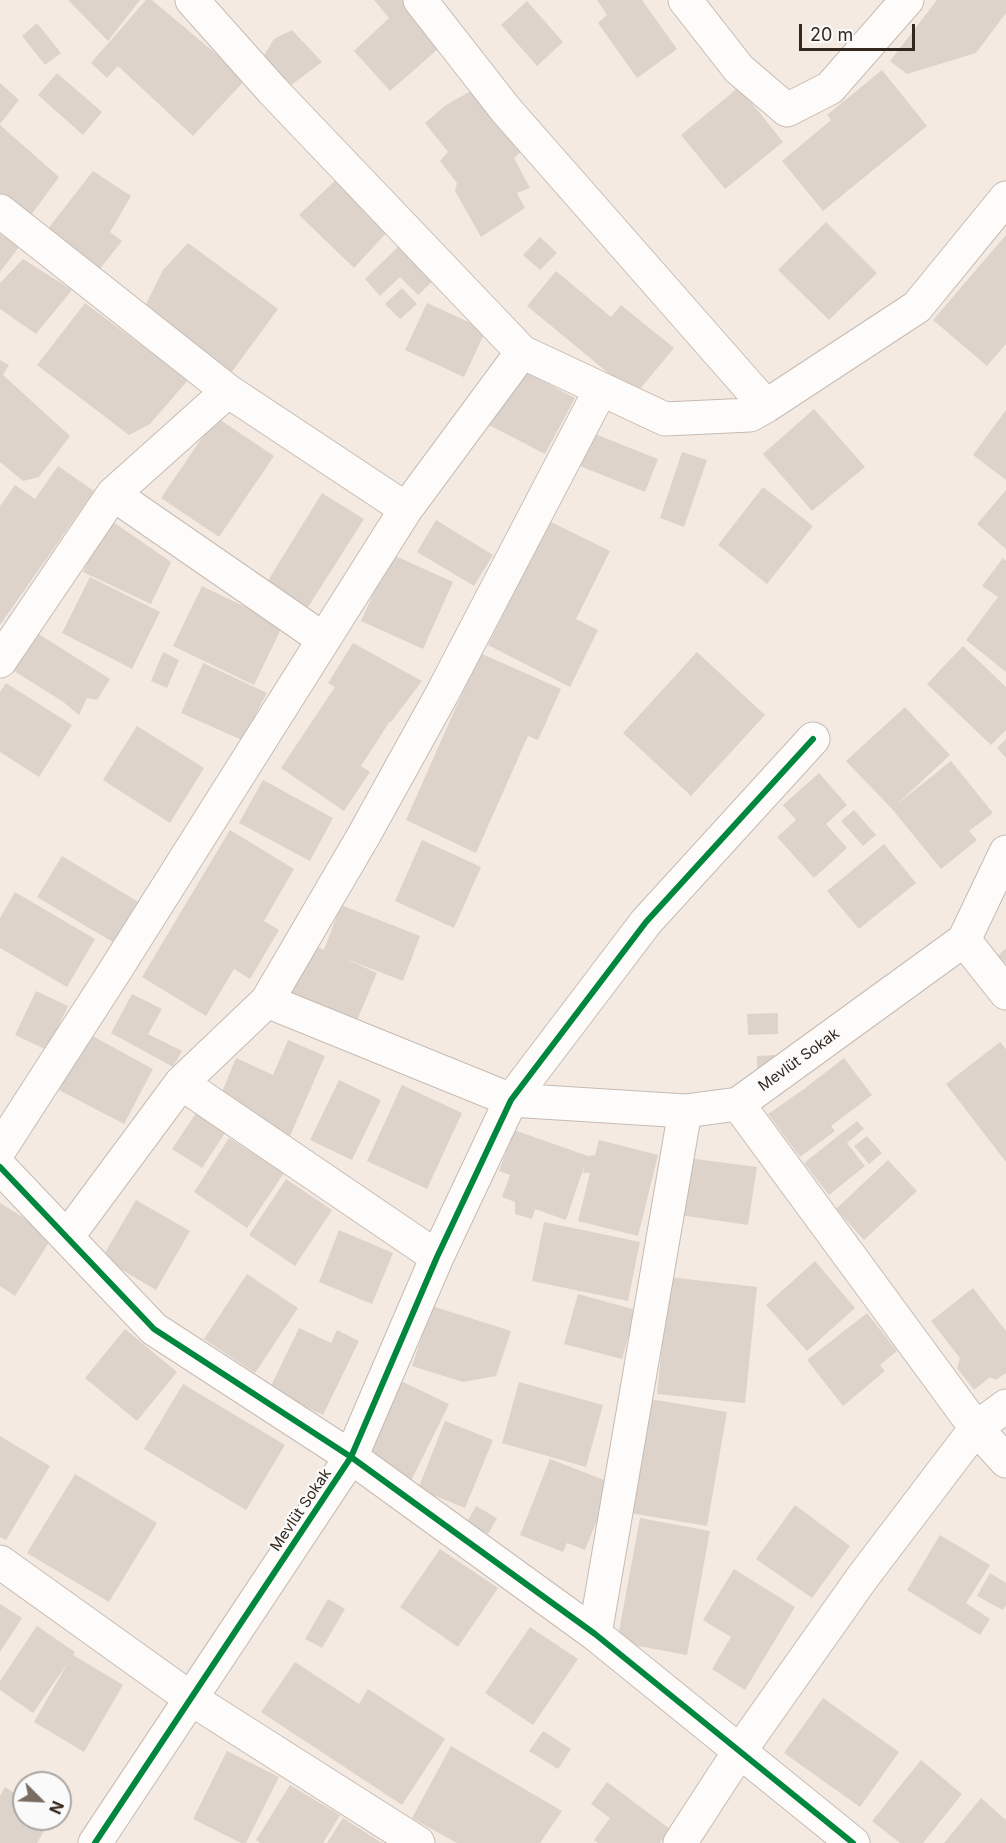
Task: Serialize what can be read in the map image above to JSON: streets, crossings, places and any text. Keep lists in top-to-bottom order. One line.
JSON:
{"streets":{"street":["Mevlüt Sokak"]},"scale_bar":"20 m","north":"bottom right"}
